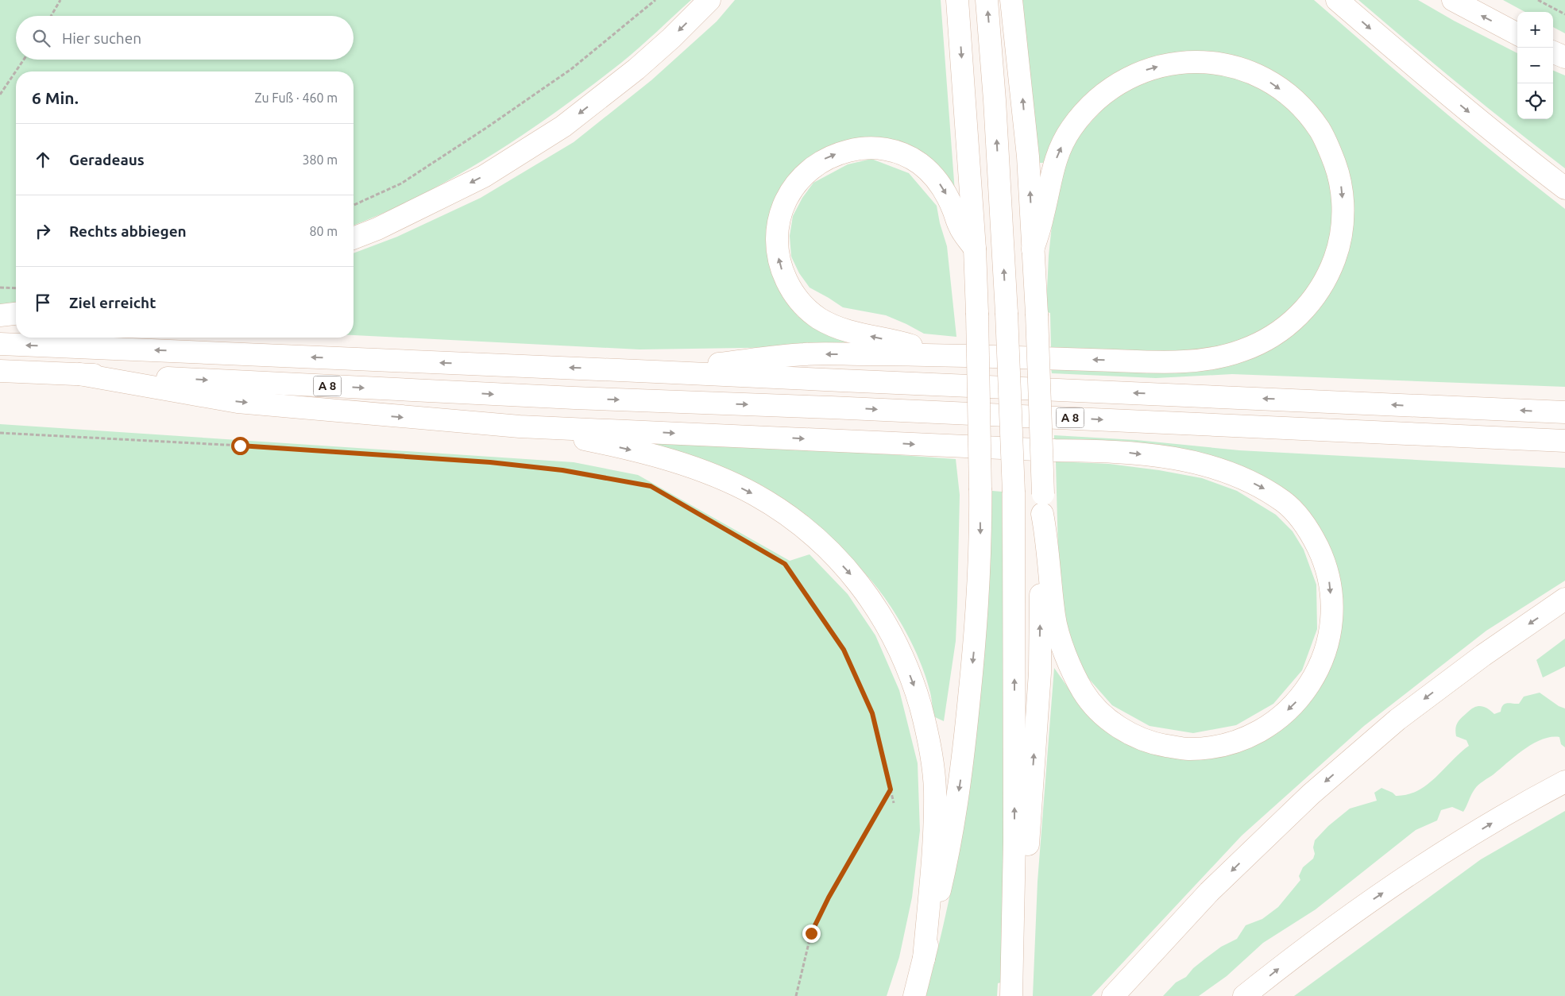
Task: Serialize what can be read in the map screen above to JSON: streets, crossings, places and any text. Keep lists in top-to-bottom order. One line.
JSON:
{"streets":{"highway":["A 8"]},"page":{"map_buttons":["+","−"],"search":"Hier suchen","heading":["6 Min.","Zu Fuß · 460 m"],"list":[["Geradeaus","380 m"],["Rechts abbiegen","80 m"],"Ziel erreicht"]}}
